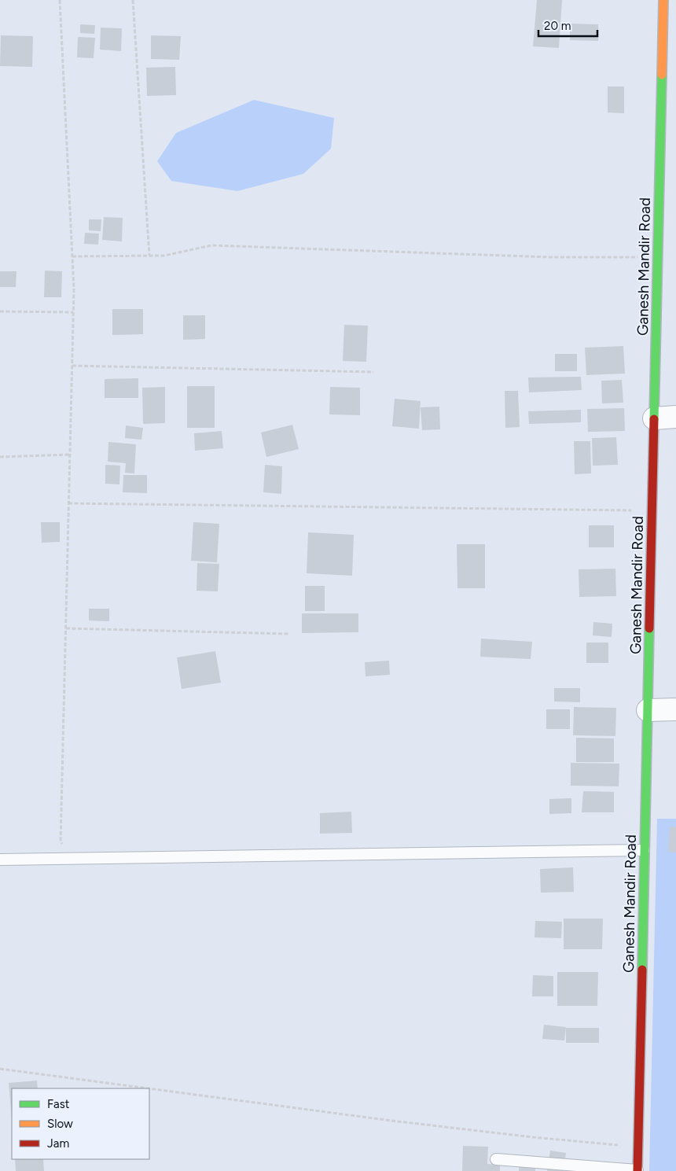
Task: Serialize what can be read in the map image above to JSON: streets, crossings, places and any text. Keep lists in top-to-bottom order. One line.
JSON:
{"streets":{"street":["Ganesh Mandir Road"]},"legend":["Fast","Slow","Jam"],"scale_bar":"20 m"}
